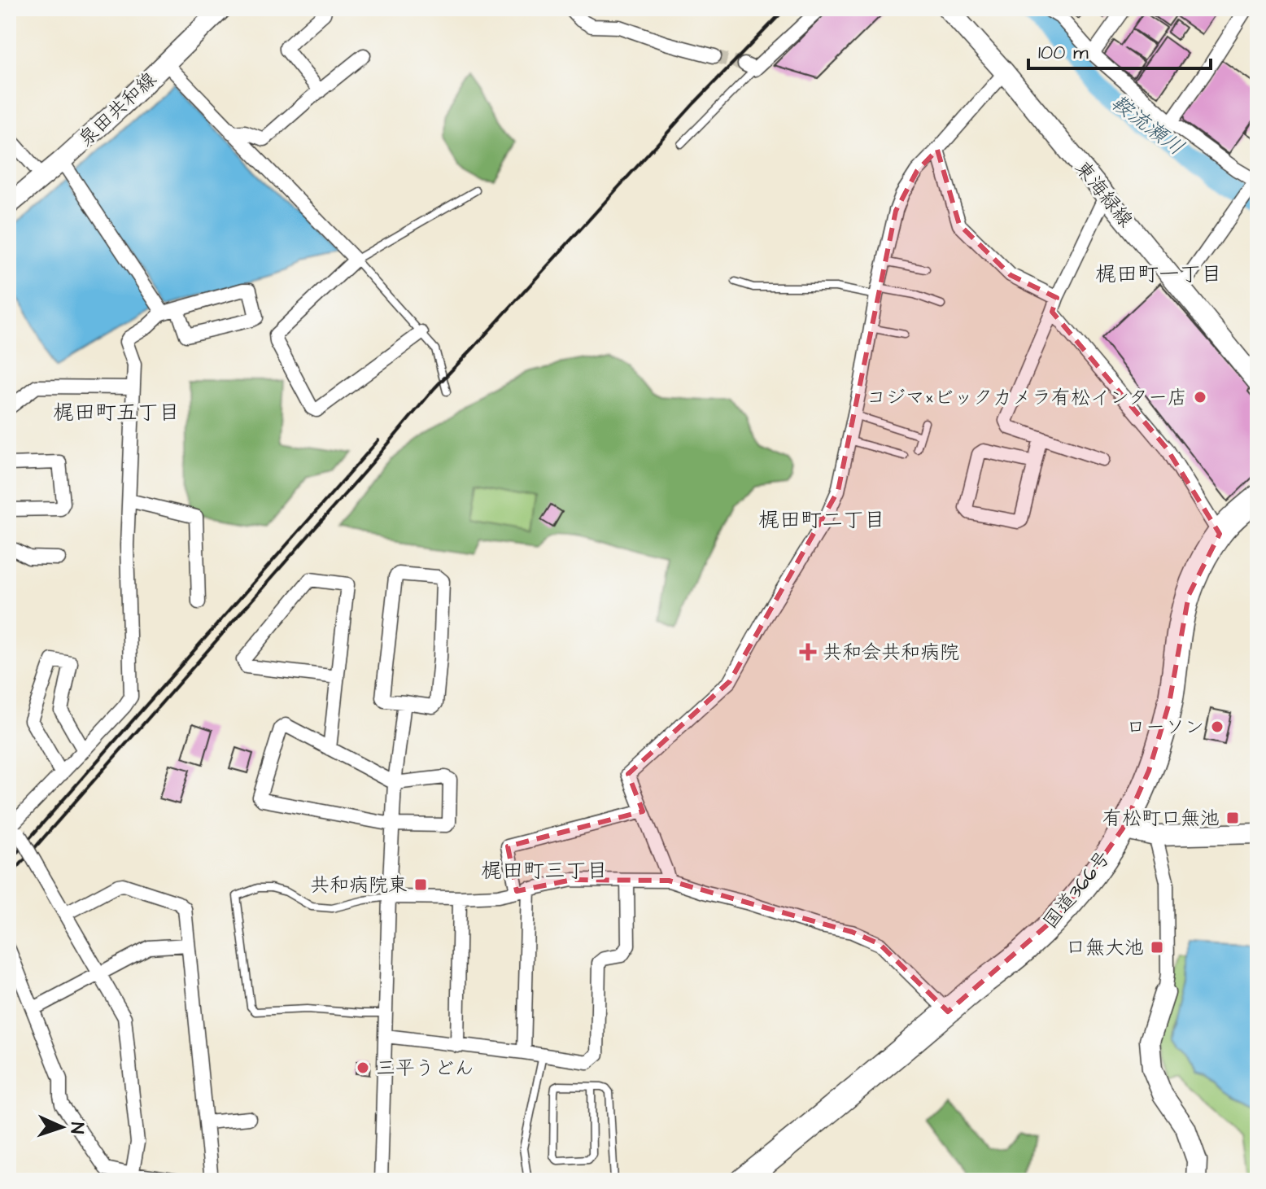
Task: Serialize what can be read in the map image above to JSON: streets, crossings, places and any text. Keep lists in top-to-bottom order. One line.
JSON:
{"streets":{"highway":["国道366号"],"main road":["泉田共和線","東海緑線"]},"districts":["梶田町一丁目","梶田町五丁目","梶田町二丁目","梶田町三丁目"],"water":["鞍流瀬川"],"places":{"other":["コジマ×ビックカメラ有松インター店","ローソン","三平うどん"],"health":["共和会共和病院"],"transit":["有松町口無池","共和病院東","口無大池"]},"scale_bar":"100 m","north":"right"}
